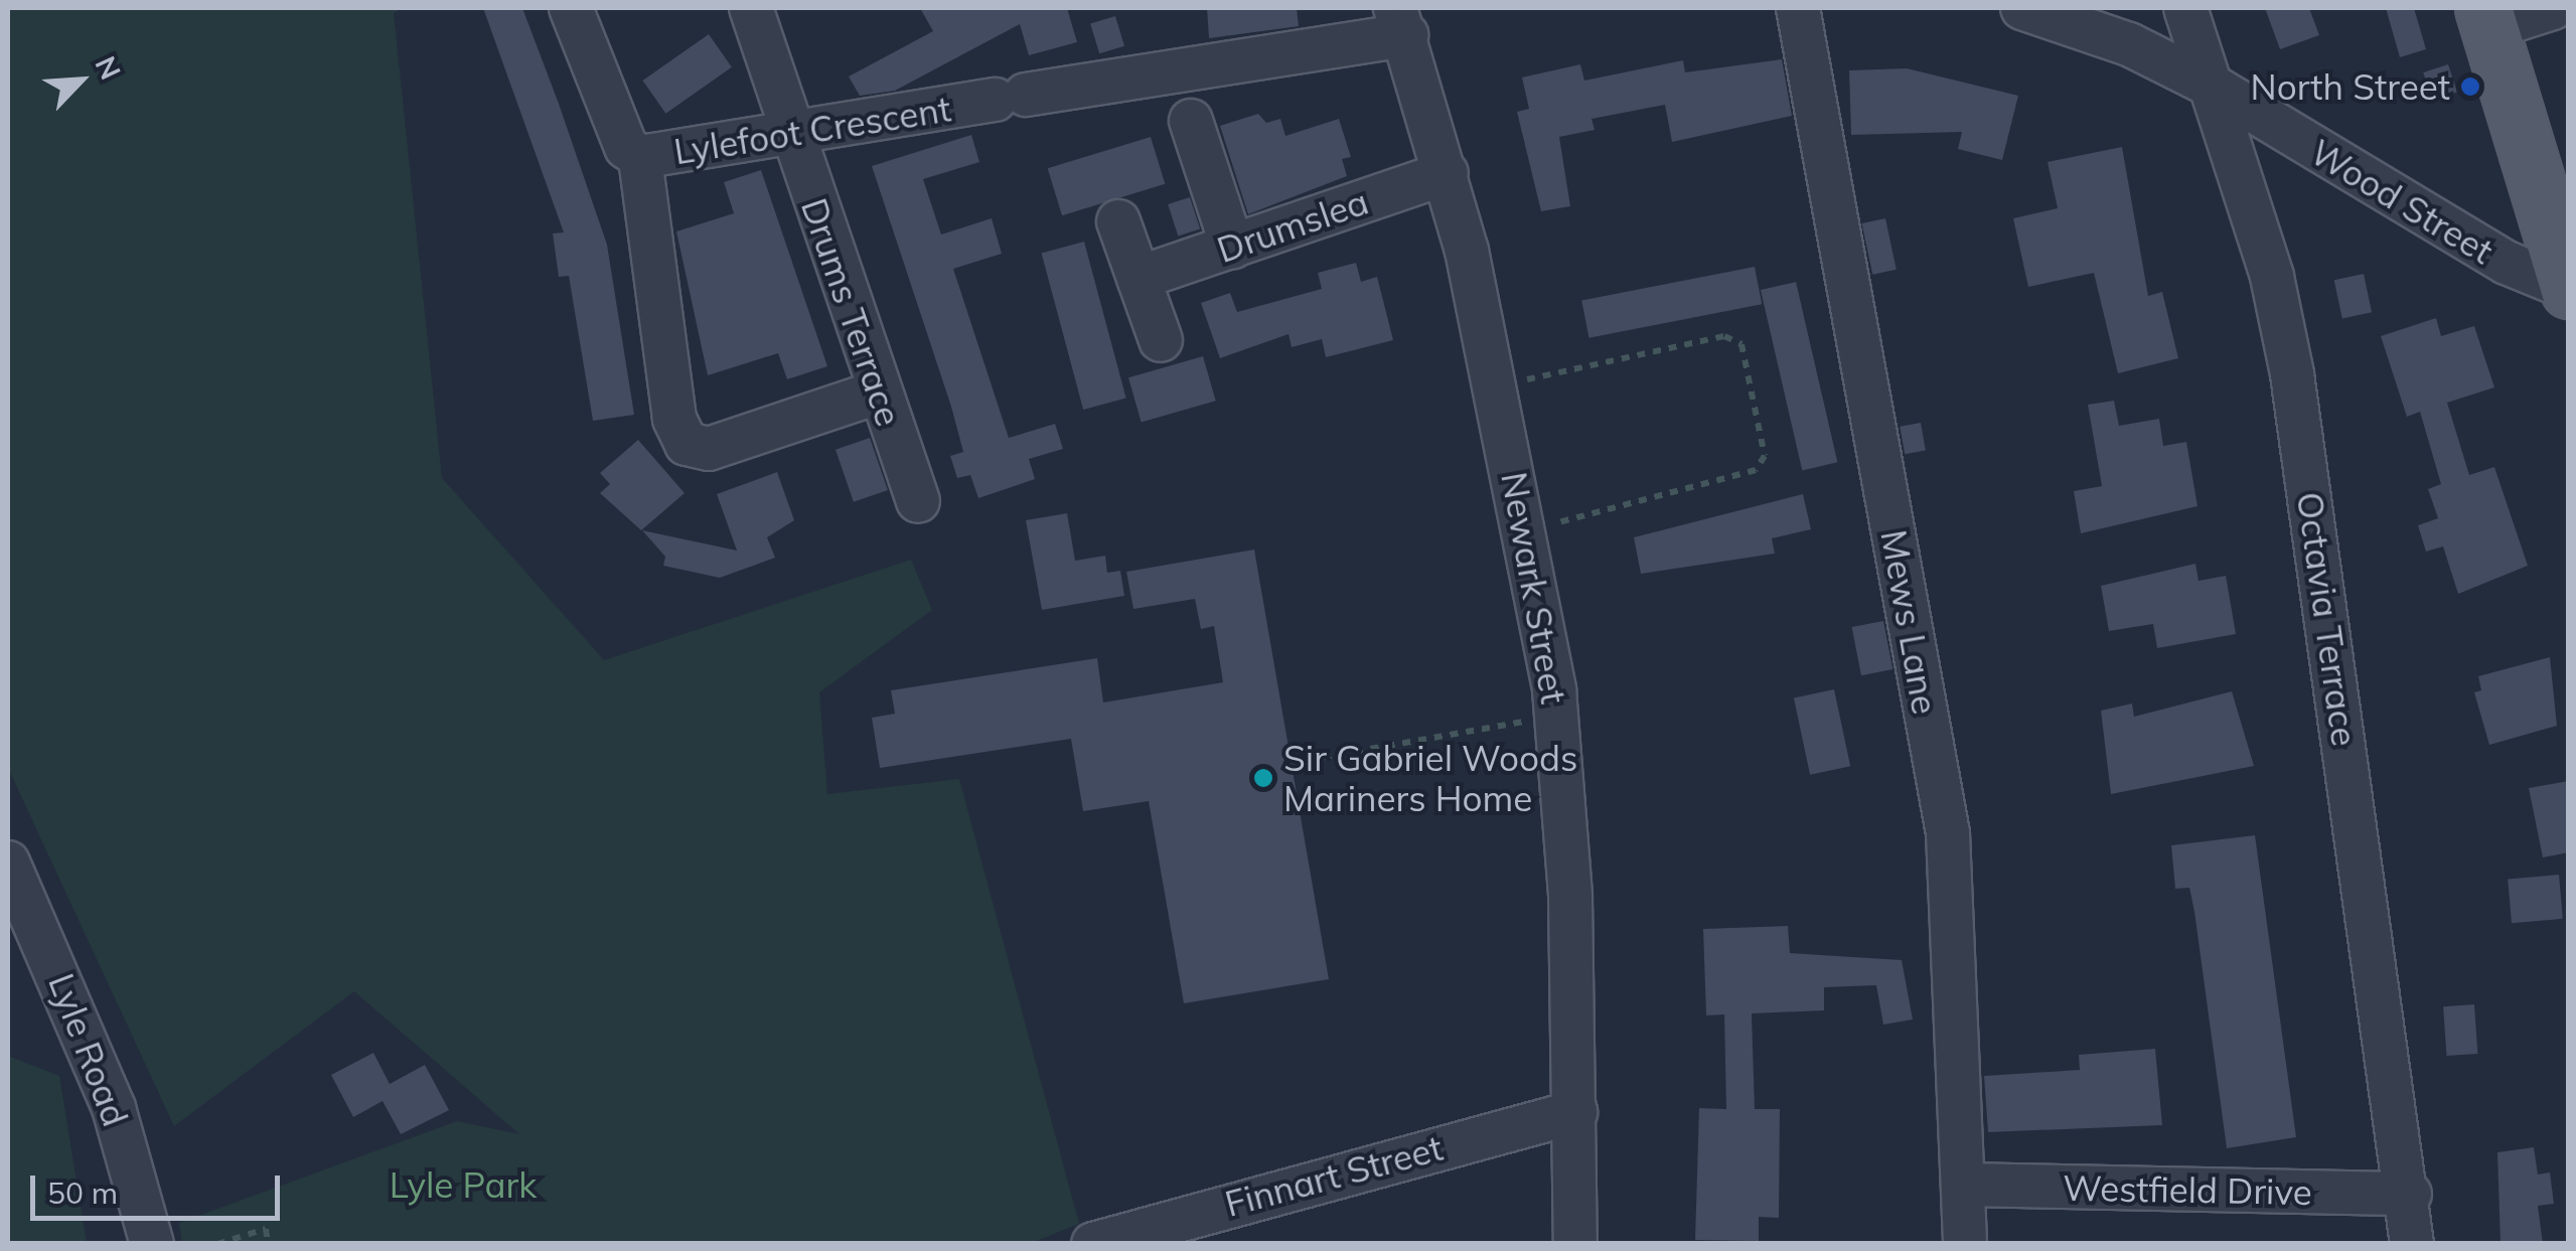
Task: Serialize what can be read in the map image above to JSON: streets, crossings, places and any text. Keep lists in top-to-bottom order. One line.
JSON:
{"streets":{"street":["Lylefoot Crescent","Wood Street","Drumslea","Drums Terrace","Newark Street","Octavia Terrace","Mews Lane","Lyle Road","Finnart Street","Westfield Drive"]},"crossings":[["Lylefoot Crescent","Drums Terrace"],["Lylefoot Crescent","Newark Street"],["Wood Street","Octavia Terrace"],["Drumslea","Newark Street"],["Newark Street","Finnart Street"],["Octavia Terrace","Westfield Drive"],["Mews Lane","Westfield Drive"]],"parks":["Lyle Park"],"places":["North Street","Sir Gabriel Woods Mariners Home"],"scale_bar":"50 m","north":"top right"}
